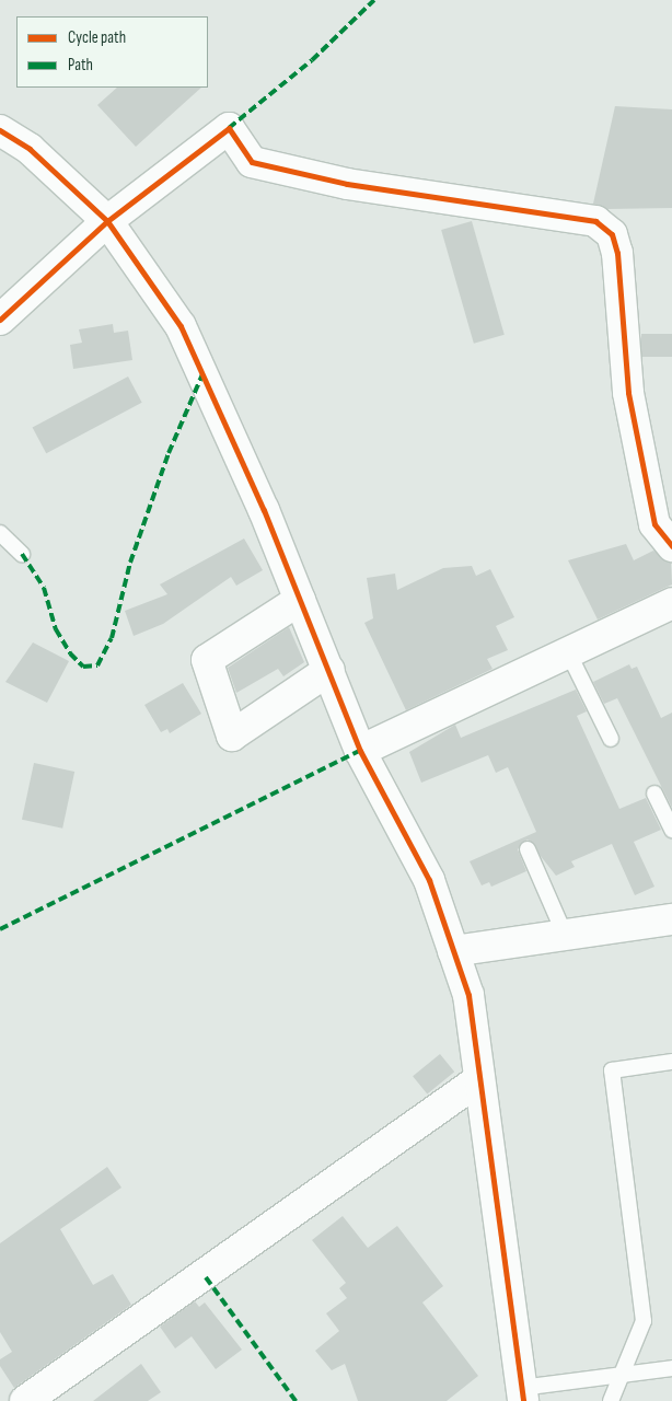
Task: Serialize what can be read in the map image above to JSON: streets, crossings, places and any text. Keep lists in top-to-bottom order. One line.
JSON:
{"legend":["Cycle path","Path"]}
